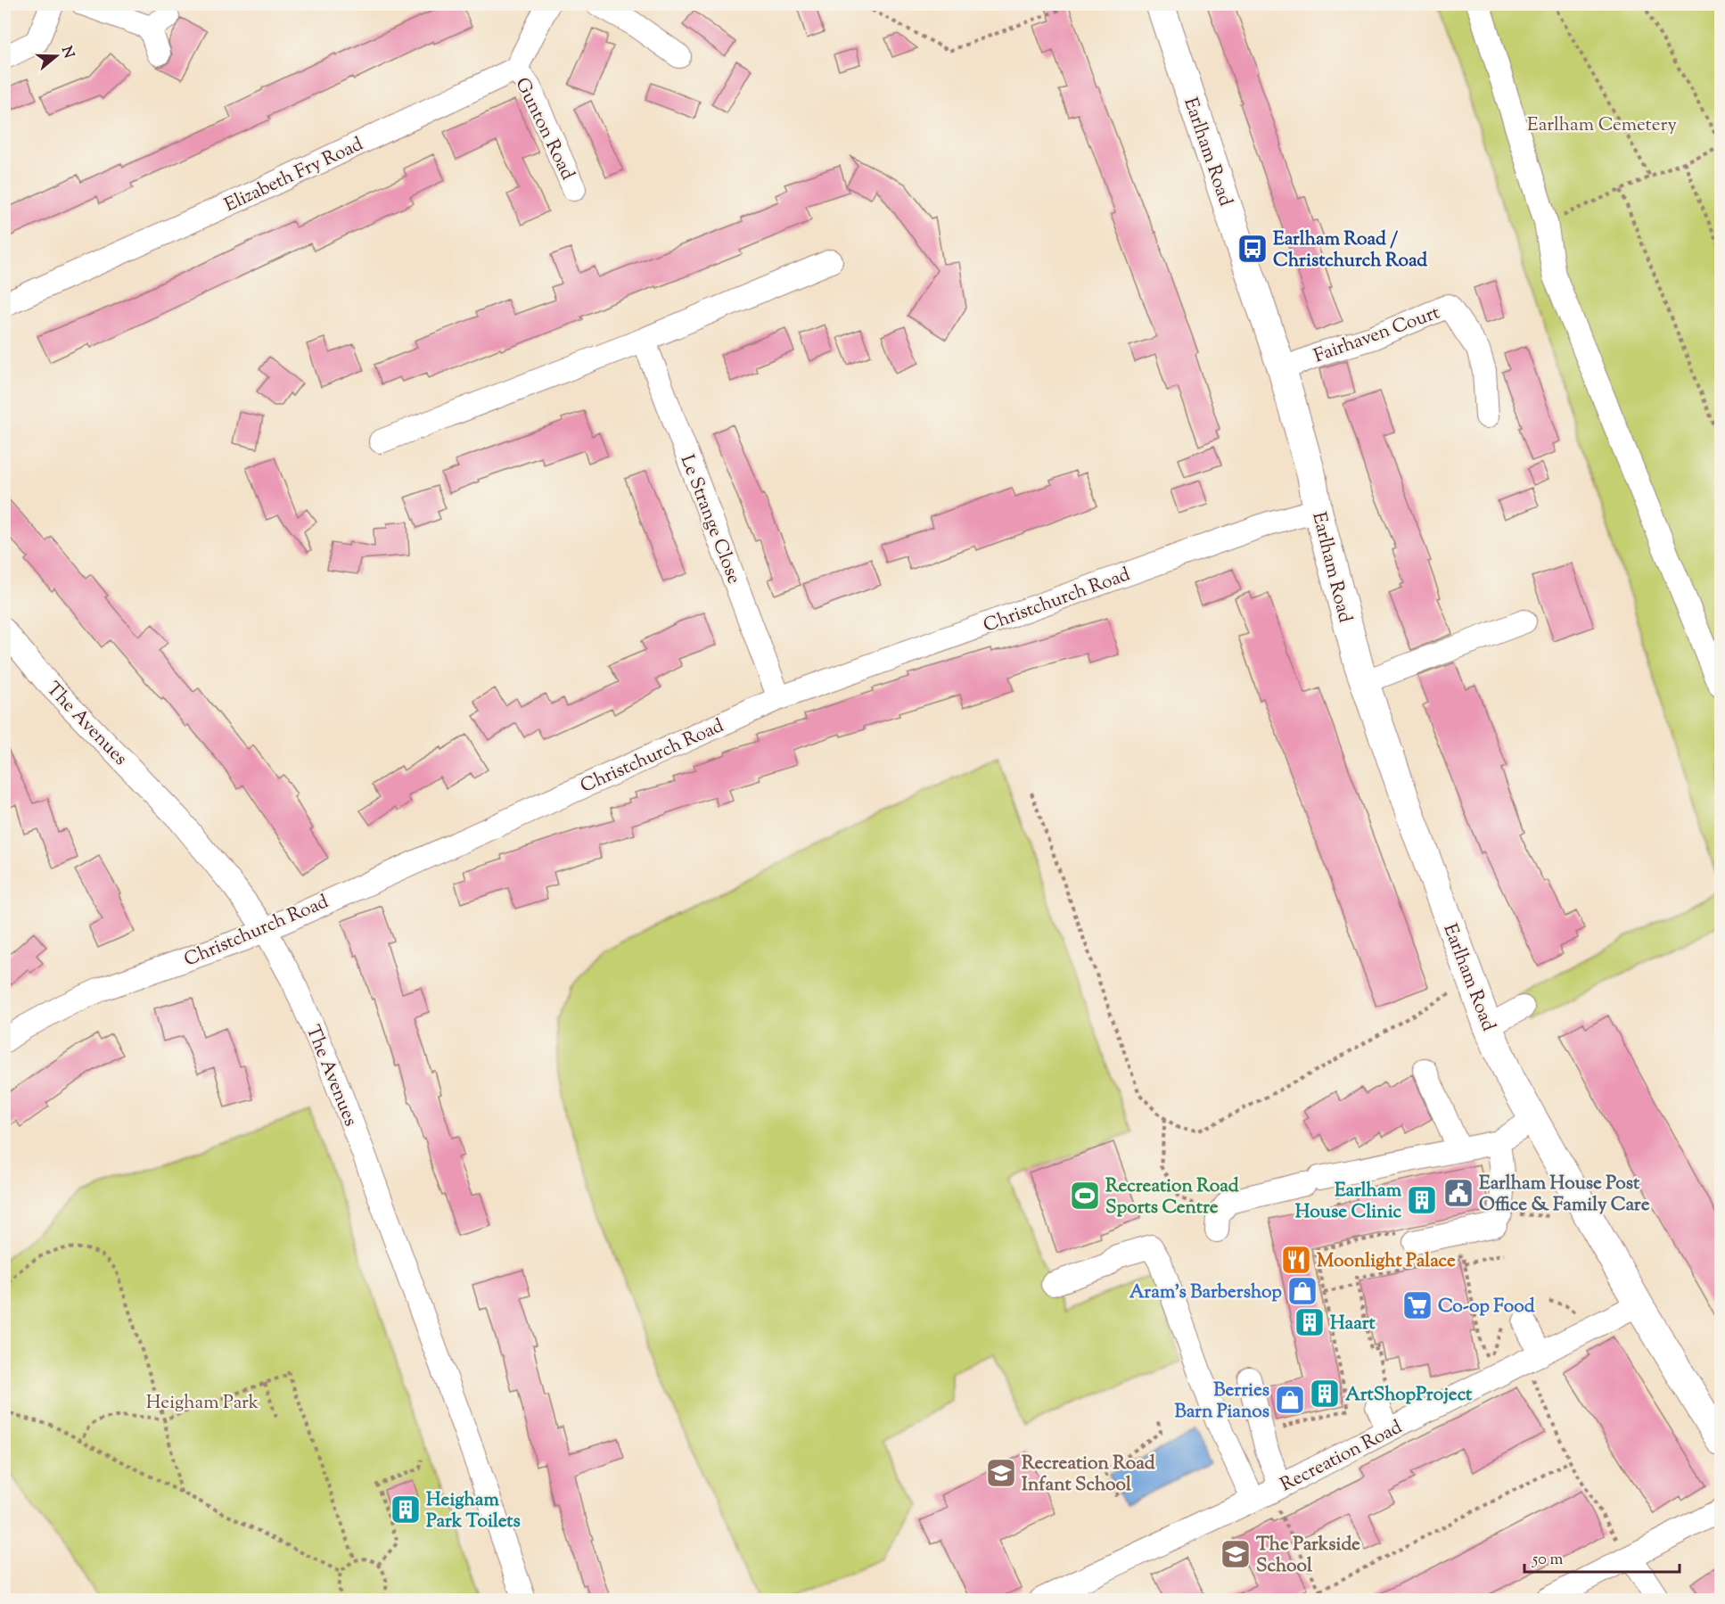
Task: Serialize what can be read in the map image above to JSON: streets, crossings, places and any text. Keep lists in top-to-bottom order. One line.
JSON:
{"streets":{"main road":["Earlham Road"],"street":["Gunton Road","Elizabeth Fry Road","Fairhaven Court","Le Strange Close","Christchurch Road","The Avenues","Recreation Road"]},"crossings":[["Gunton Road","Elizabeth Fry Road"],["Earlham Road","Fairhaven Court"],["Earlham Road","Christchurch Road"],["Earlham Road","Recreation Road"],["Le Strange Close","Christchurch Road"],["Christchurch Road","The Avenues"]],"parks":["Earlham Cemetery","Heigham Park"],"places":{"bus stop":["Earlham Road / Christchurch Road"],"public building":["Earlham House Post Office & Family Care"],"sports":["Recreation Road Sports Centre"],"building":["Earlham House Clinic","Haart","ArtShopProject","Heigham Park Toilets"],"restaurant":["Moonlight Palace"],"shop":["Aram's Barbershop","Berries Barn Pianos"],"supermarket":["Co-op Food"],"school or university":["Recreation Road Infant School","The Parkside School"]},"scale_bar":"50 m","north":"right"}
